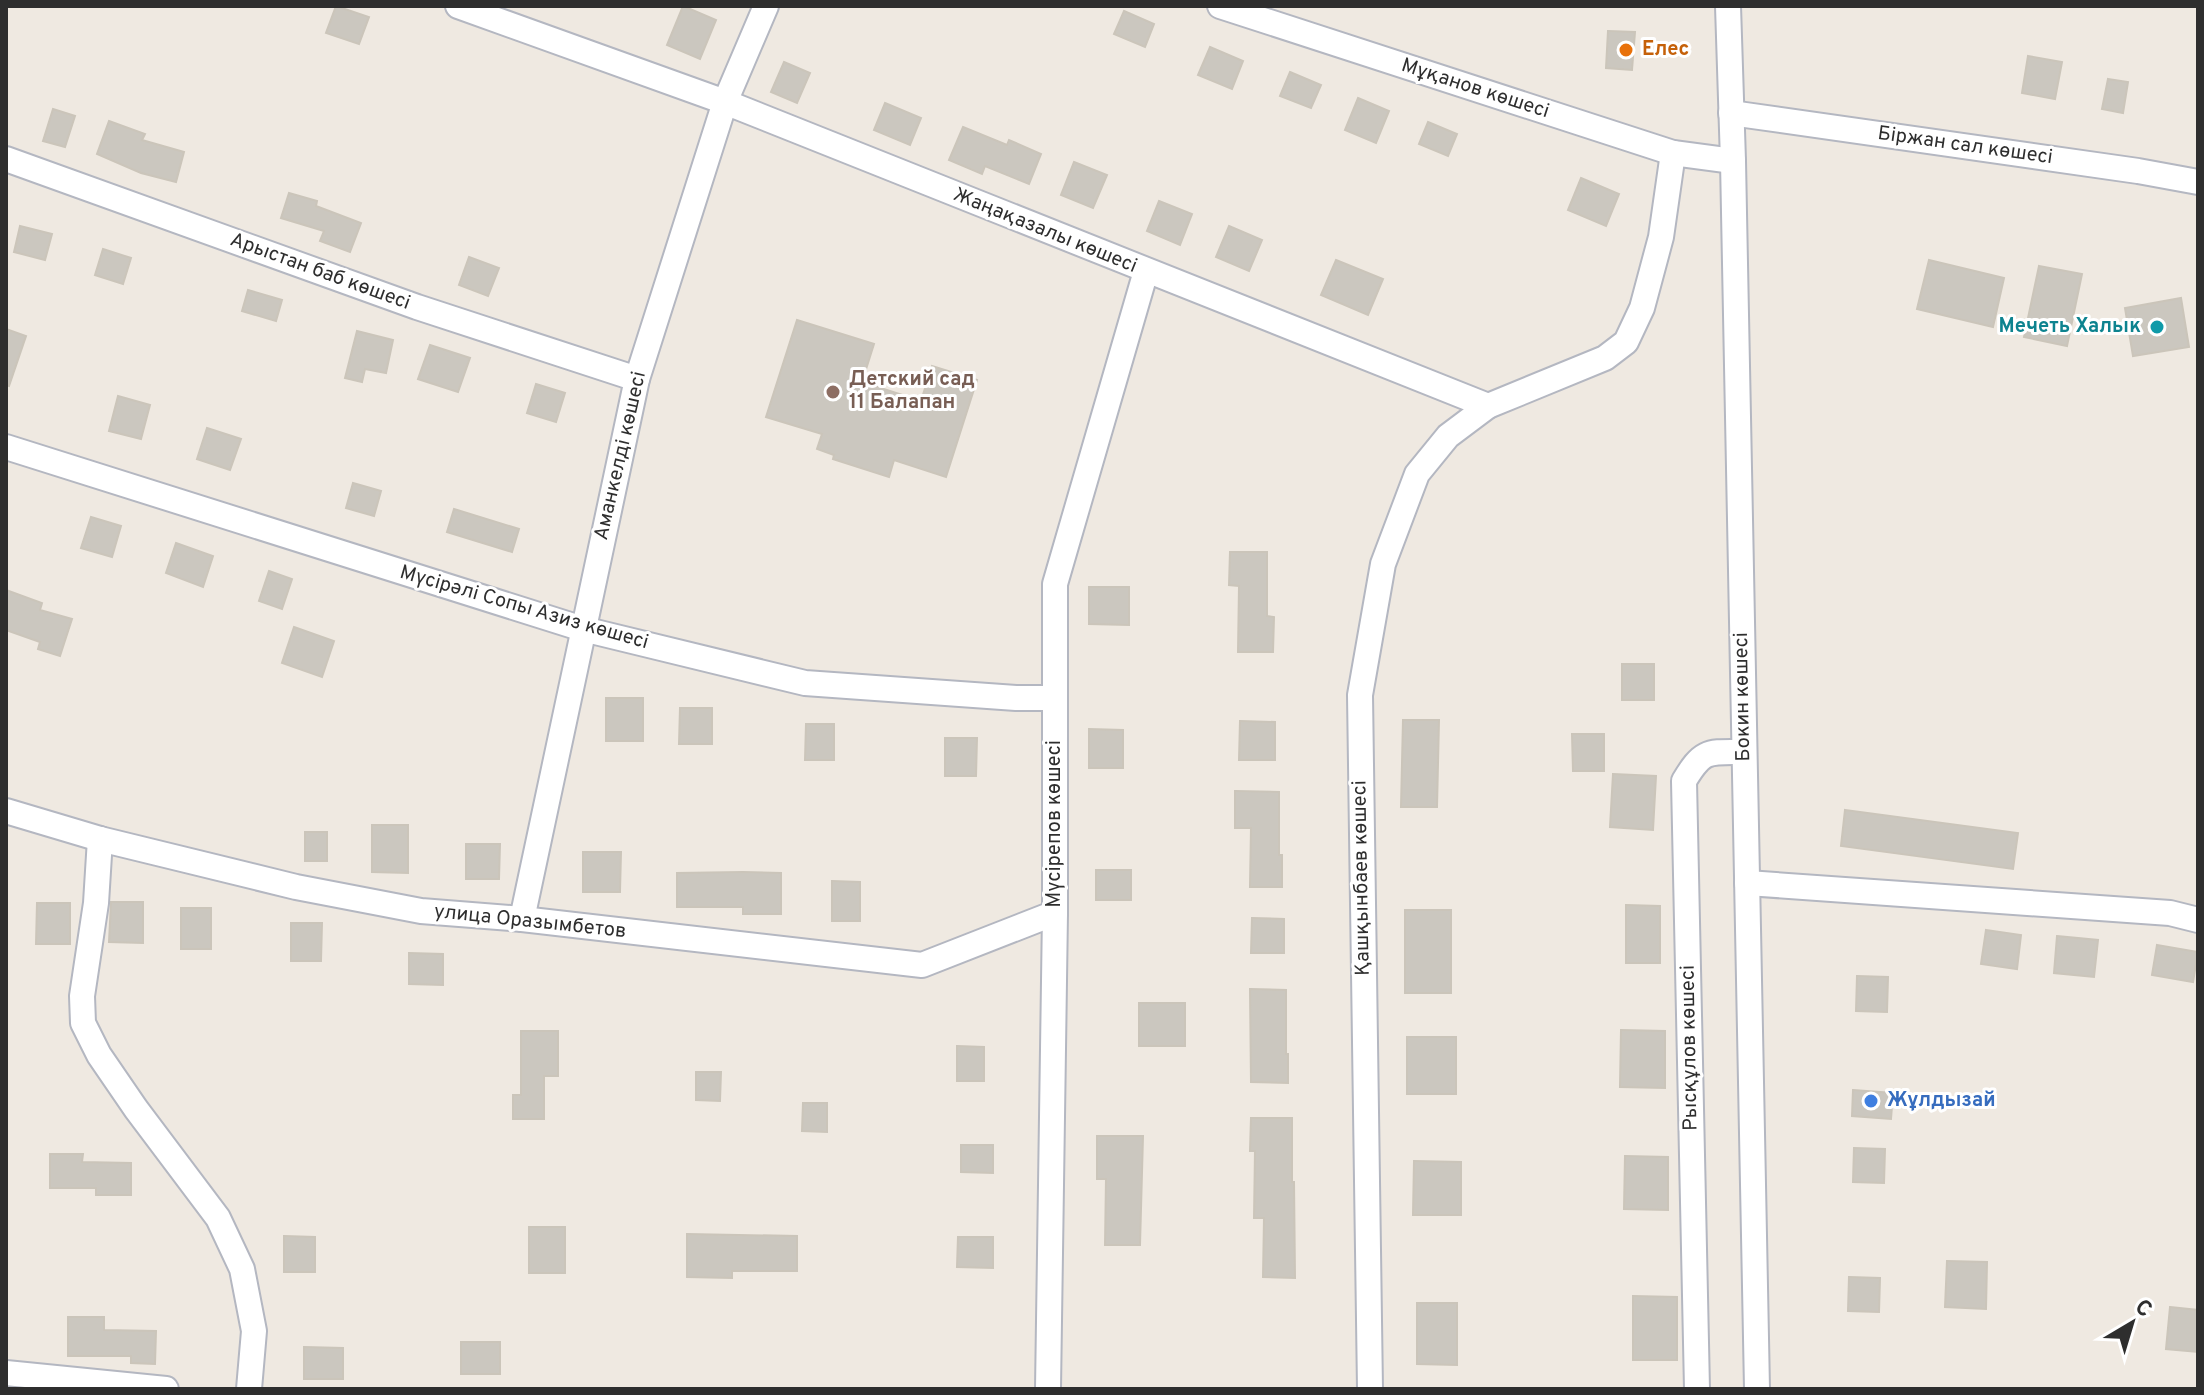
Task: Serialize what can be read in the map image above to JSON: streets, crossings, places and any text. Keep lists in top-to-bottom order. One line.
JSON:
{"streets":{"street":["Мұқанов көшесі","Біржан сал көшесі","Жаңақазалы көшесі","Арыстан баб көшесі","Аманкелді көшесі","Мүсірәлі Сопы Азиз көшесі","Бокин көшесі","Мүсірепов көшесі","Қашқынбаев көшесі","улица Оразымбетов","Рысқұлов көшесі"]},"crossings":[["Мұқанов көшесі","Бокин көшесі"],["Біржан сал көшесі","Бокин көшесі"],["Жаңақазалы көшесі","Аманкелді көшесі"],["Жаңақазалы көшесі","Мүсірепов көшесі"],["Жаңақазалы көшесі","Қашқынбаев көшесі"],["Арыстан баб көшесі","Аманкелді көшесі"],["Аманкелді көшесі","Мүсірәлі Сопы Азиз көшесі"],["Аманкелді көшесі","улица Оразымбетов"],["Мүсірәлі Сопы Азиз көшесі","Мүсірепов көшесі"],["Бокин көшесі","Рысқұлов көшесі"],["Мүсірепов көшесі","улица Оразымбетов"]],"places":["Елес","Мечеть Халык","Детский сад 11 Балапан","Жұлдызай"],"north":"top right"}
